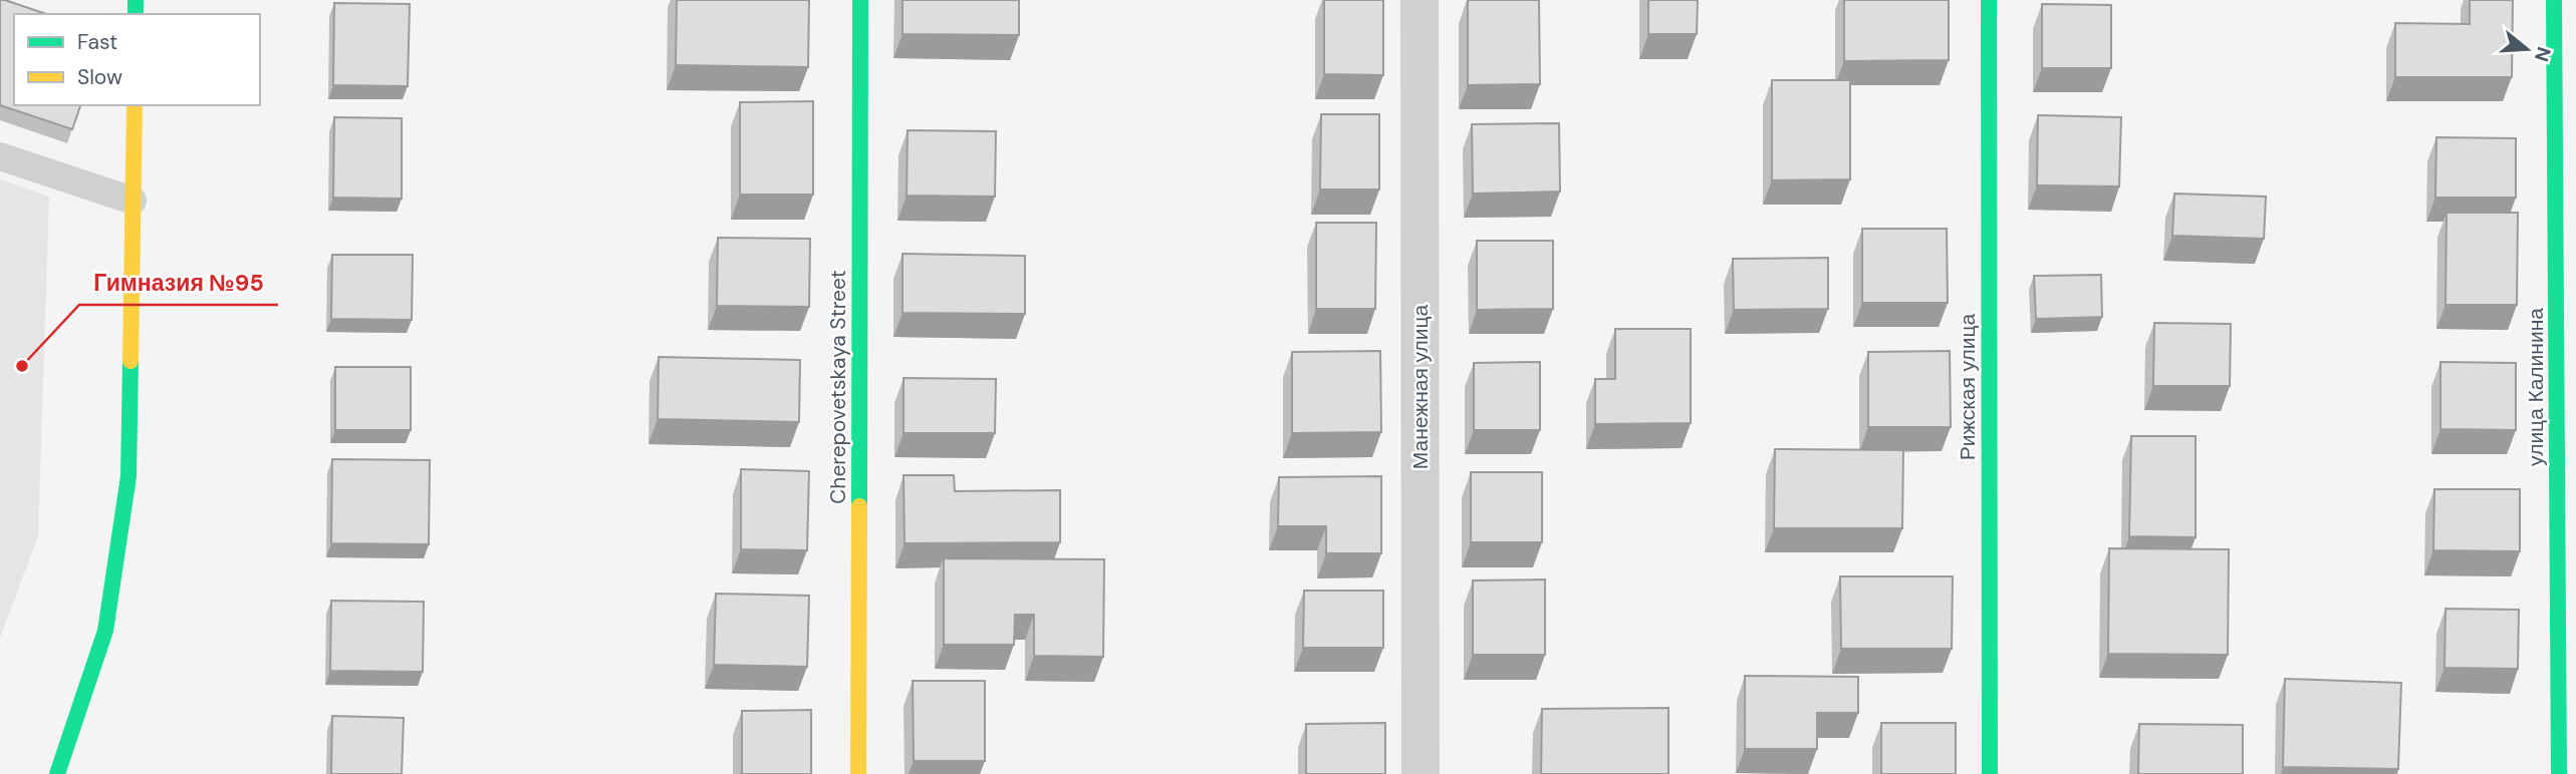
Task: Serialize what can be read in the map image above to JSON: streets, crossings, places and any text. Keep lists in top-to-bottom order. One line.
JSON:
{"streets":{"street":["Cherepovetskaya Street","Манежная улица","Рижская улица","улица Калинина"]},"places":["Гимназия №95"],"legend":["Fast","Slow"],"north":"right"}
